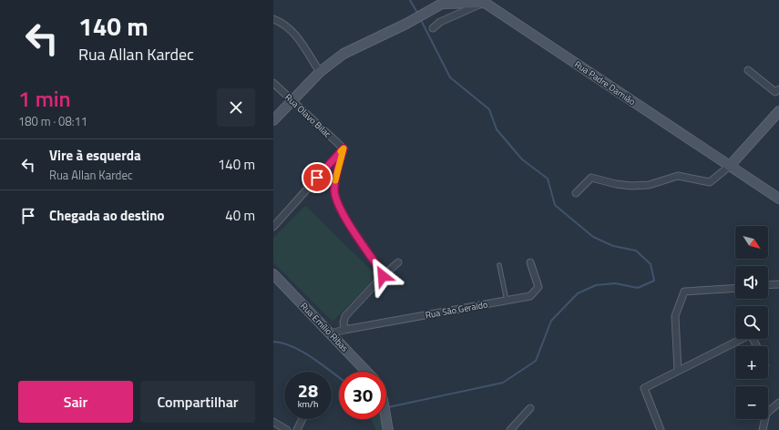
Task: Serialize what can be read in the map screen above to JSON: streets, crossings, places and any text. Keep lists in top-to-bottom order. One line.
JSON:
{"streets":{"street":["Rua Padre Damião","Rua Olavo Bilac","Rua São Geraldo","Rua Emílio Ribas"]},"crossings":[["Rua São Geraldo","Rua Emílio Ribas"]],"north":"bottom right","page":{"turn":["140 m","Rua Allan Kardec"],"heading":["1 min","180 m · 08:11"],"list":[{"name":"Vire à esquerda","note":"Rua Allan Kardec","value":"140 m"},{"name":"Chegada ao destino","value":"40 m"}],"map_buttons":["+","−"],"speed":"28 km/h","limit":"30","buttons":["Sair","Compartilhar"]}}
